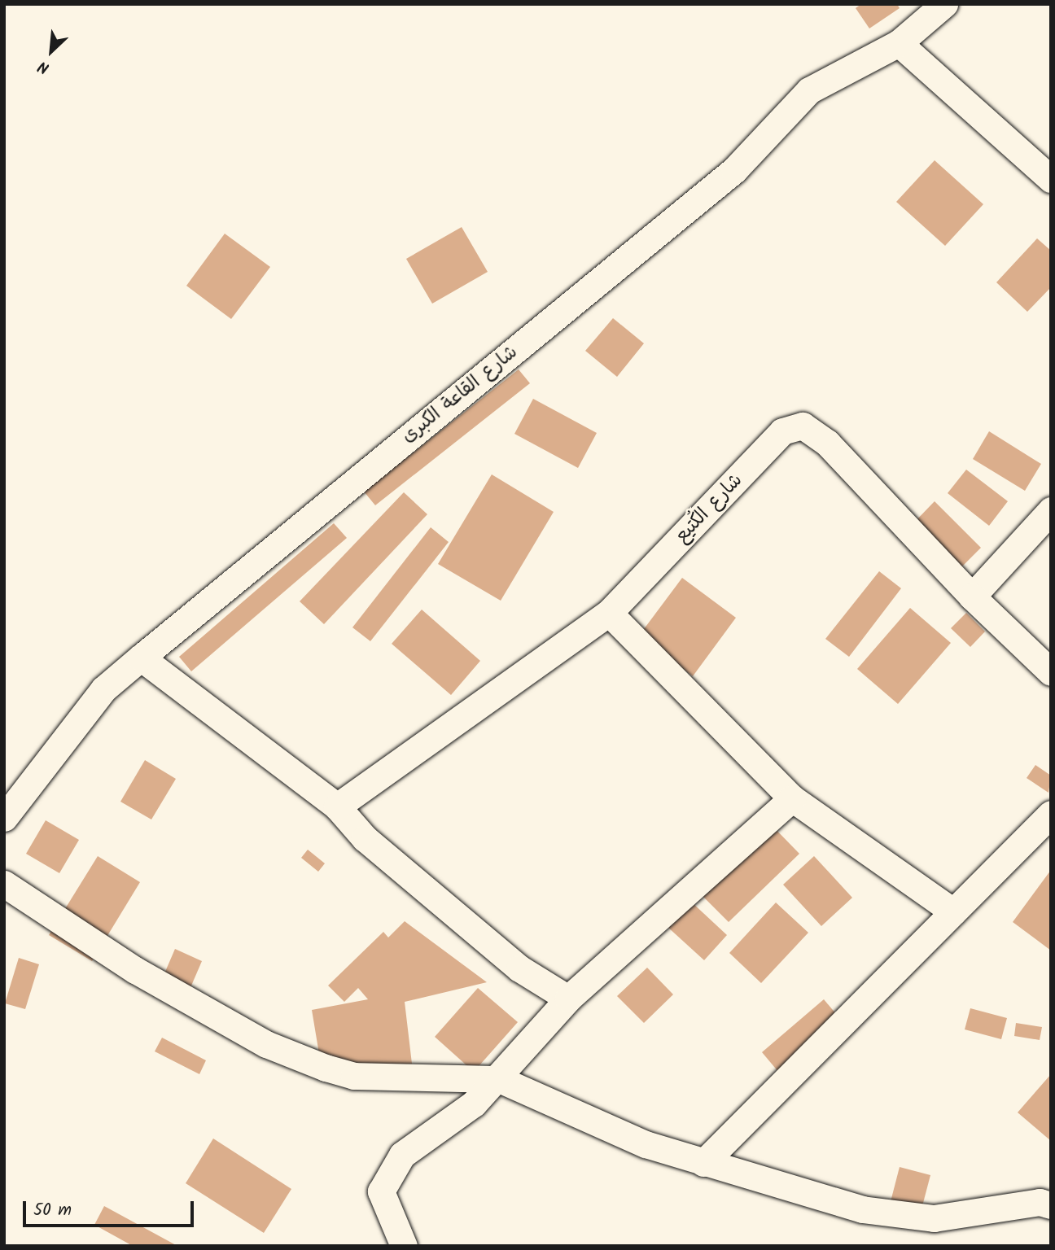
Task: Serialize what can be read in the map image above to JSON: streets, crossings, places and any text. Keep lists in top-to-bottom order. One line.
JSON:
{"streets":{"street":["شارع القاعة الكبرى","شارع الكُتيع"]},"scale_bar":"50 m","north":"bottom left"}
